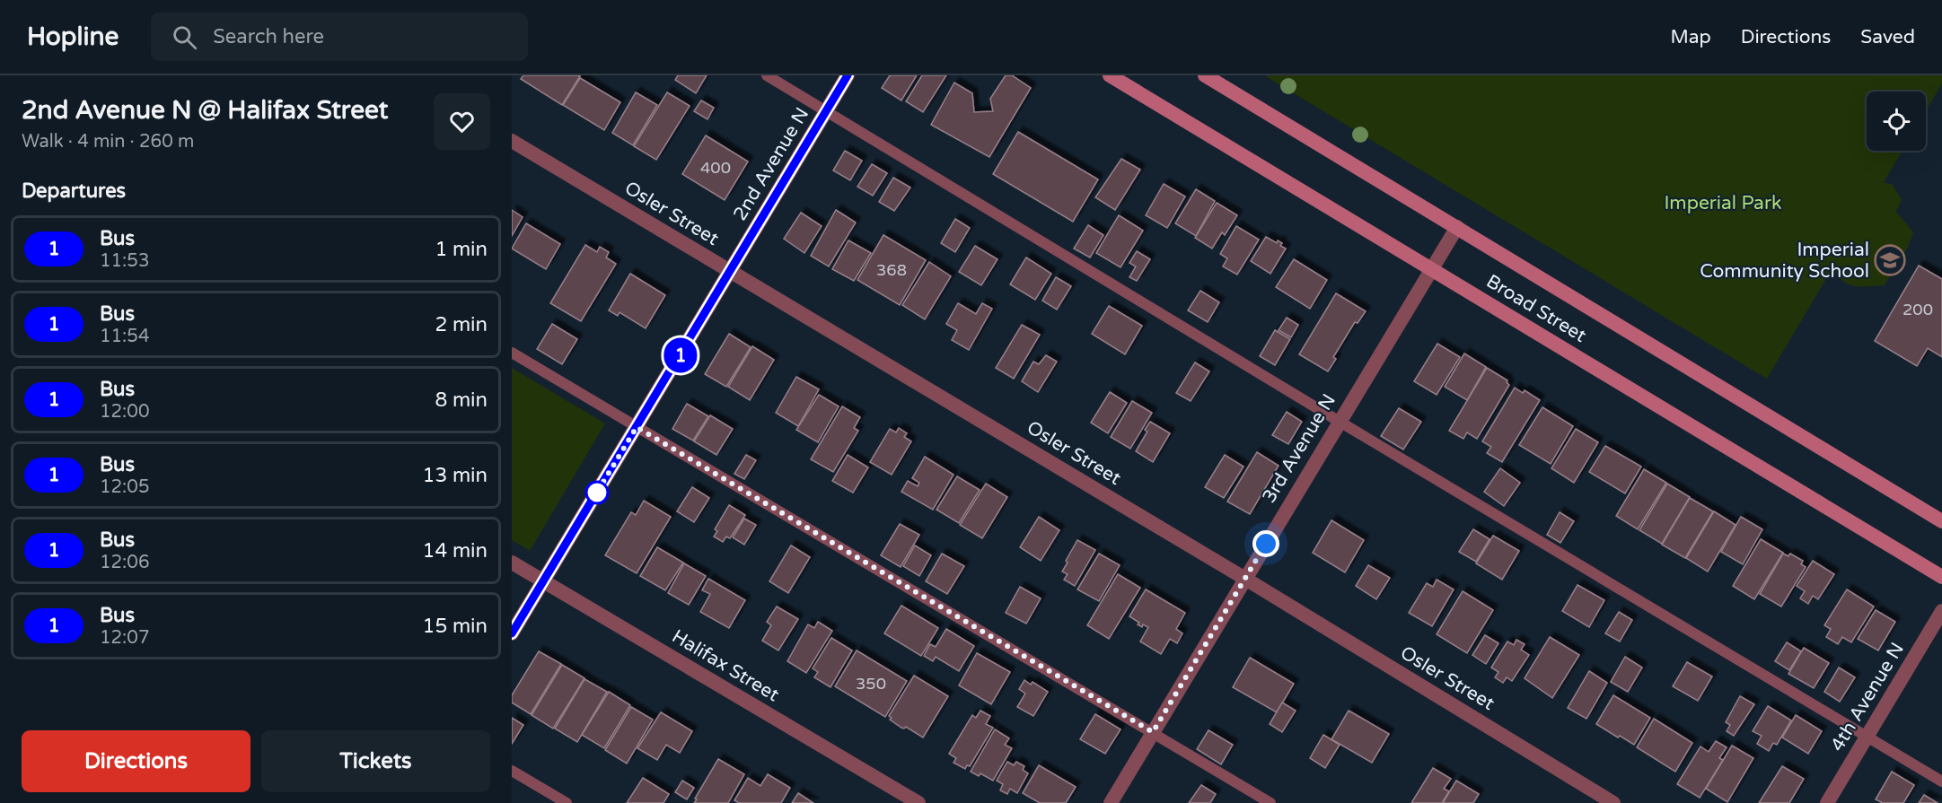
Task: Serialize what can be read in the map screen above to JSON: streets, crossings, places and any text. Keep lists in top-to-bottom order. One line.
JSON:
{"streets":{"main road":["Broad Street"],"street":["2nd Avenue N","Osler Street","3rd Avenue N","Halifax Street","4th Avenue N"]},"crossings":[["2nd Avenue N","Osler Street"],["2nd Avenue N","Halifax Street"],["Osler Street","3rd Avenue N"],["Broad Street","3rd Avenue N"]],"parks":["Imperial Park"],"places":{"school or university":["Imperial Community School"]},"lines":["bus line 1"],"house_numbers":["400","368","200","350"],"page":{"header":"Hopline","search":"Search here","nav":["Map","Directions","Saved"],"heading":[["2nd Avenue N @ Halifax Street","Walk · 4 min · 260 m"],"Departures"],"on_map":"1","list":[{"mark":"1","name":"Bus","note":"11:53","value":"1 min"},{"mark":"1","name":"Bus","note":"11:54","value":"2 min"},{"mark":"1","name":"Bus","note":"12:00","value":"8 min"},{"mark":"1","name":"Bus","note":"12:05","value":"13 min"},{"mark":"1","name":"Bus","note":"12:06","value":"14 min"},{"mark":"1","name":"Bus","note":"12:07","value":"15 min"}],"buttons":["Directions","Tickets"]}}
